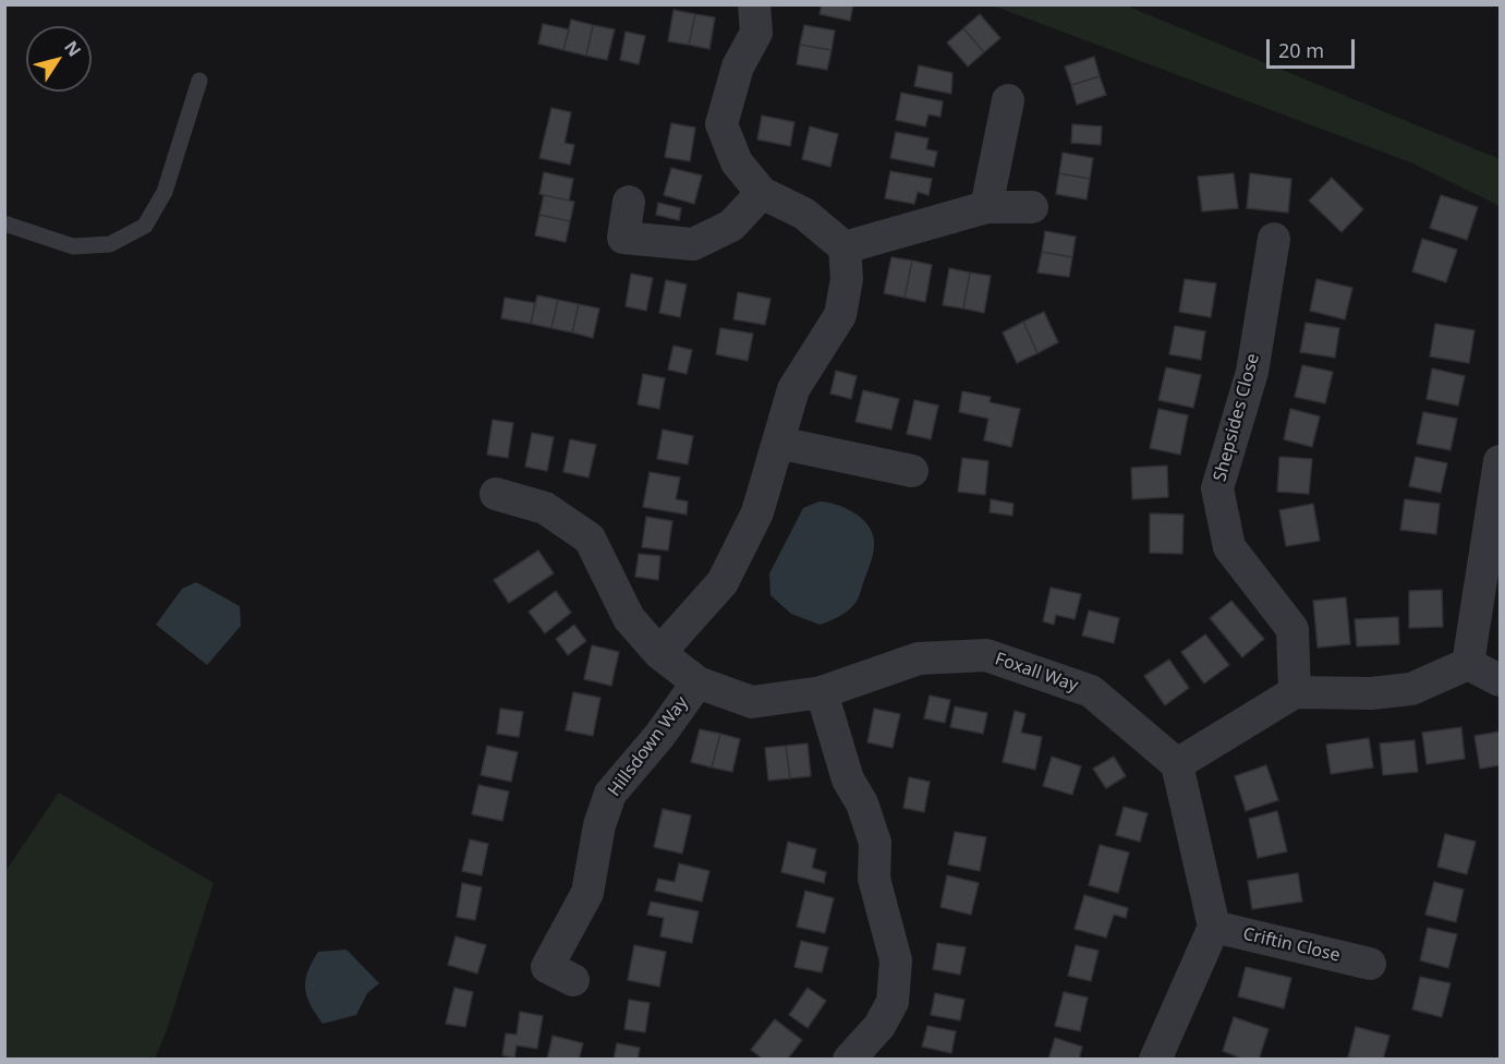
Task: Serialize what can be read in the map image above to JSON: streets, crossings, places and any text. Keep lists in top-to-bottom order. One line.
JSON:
{"streets":{"street":["Shepsides Close","Foxall Way","Hillsdown Way","Criftin Close"]},"crossings":[["Foxall Way","Hillsdown Way"]],"scale_bar":"20 m","north":"top right"}
